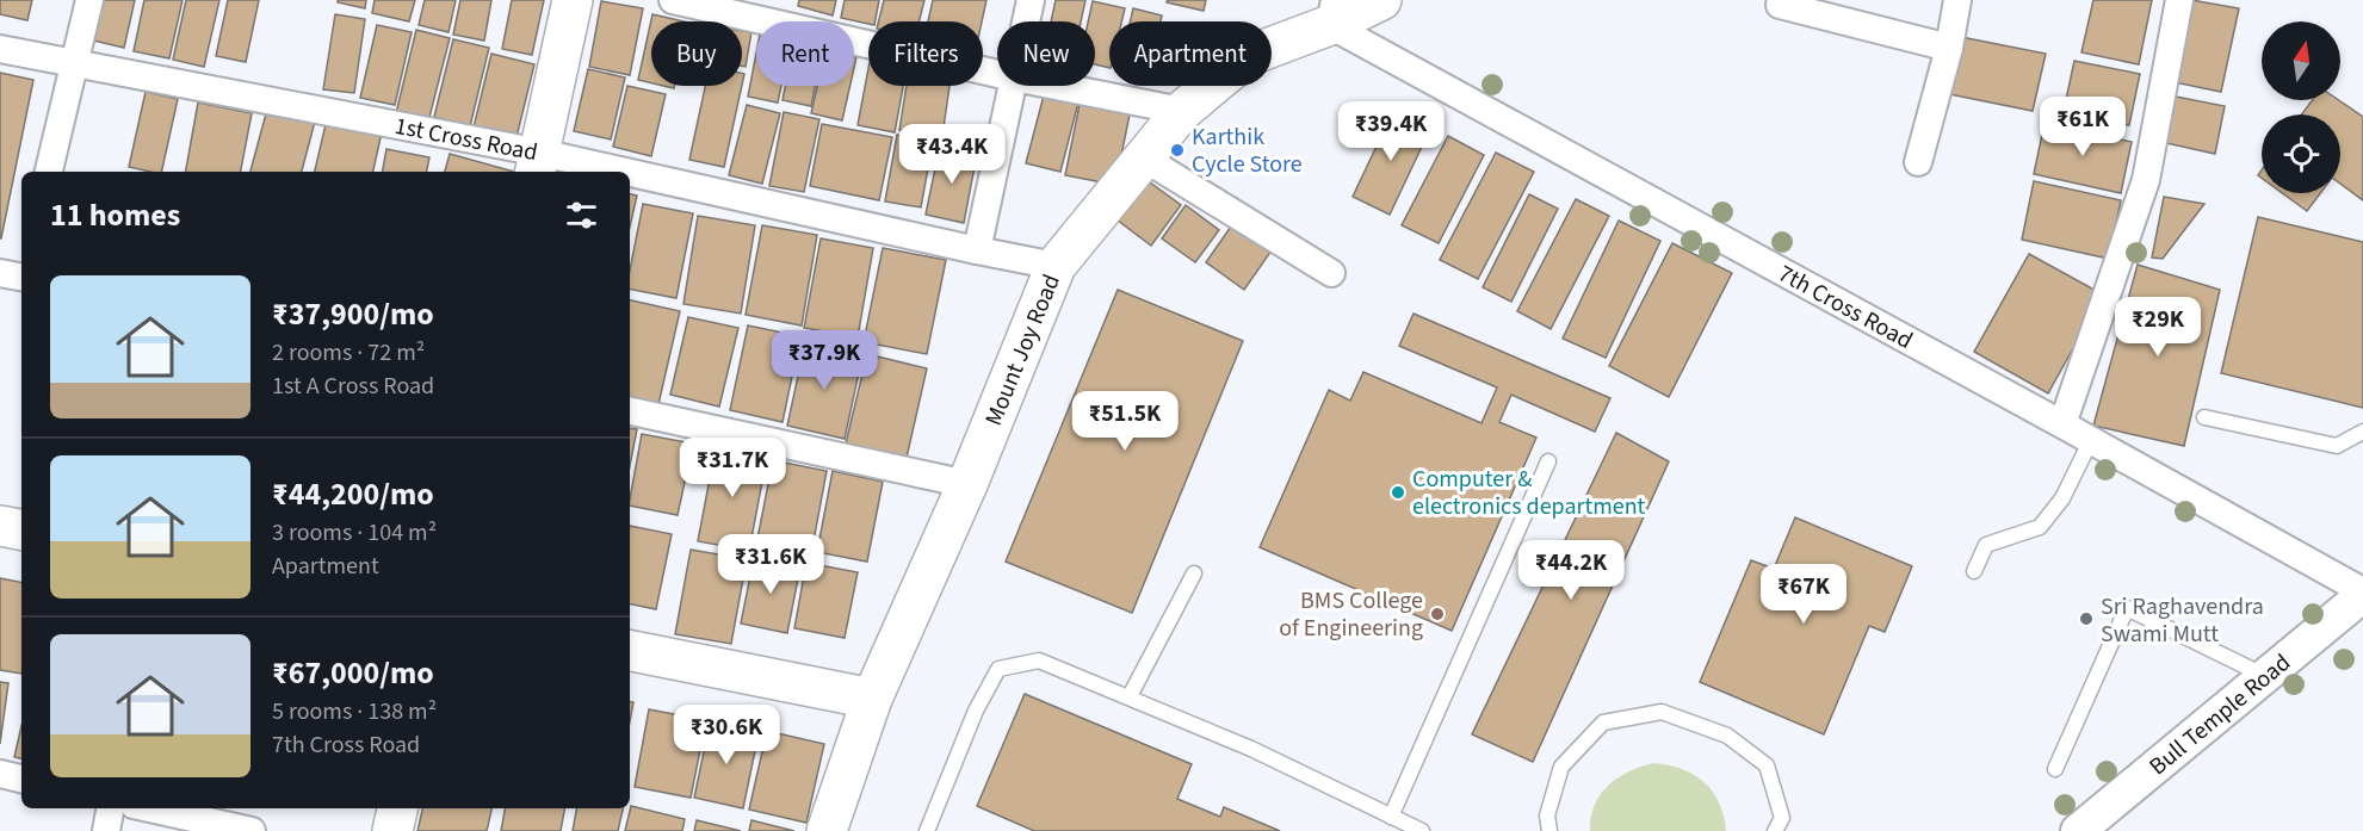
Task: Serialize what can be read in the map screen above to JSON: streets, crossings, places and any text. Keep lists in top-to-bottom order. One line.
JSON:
{"streets":{"main road":["Mount Joy Road"],"street":["1st Cross Road","7th Cross Road","Bull Temple Road"]},"crossings":[["1st Cross Road","Mount Joy Road"],["7th Cross Road","Mount Joy Road"],["7th Cross Road","Bull Temple Road"]],"places":["Karthik Cycle Store","Computer & electronics department","BMS College of Engineering","Sri Raghavendra Swami Mutt"],"north":"top","page":{"chip":["Buy","Rent","Filters","New","Apartment"],"price":["₹61K","₹39.4K","₹43.4K","₹29K","₹37.9K","₹51.5K","₹31.7K","₹31.6K","₹44.2K","₹67K","₹30.6K"],"heading":"11 homes","list":[{"name":"₹37,900/mo","note":"2 rooms · 72 m² · 1st A Cross Road"},{"name":"₹44,200/mo","note":"3 rooms · 104 m² · Apartment"},{"name":"₹67,000/mo","note":"5 rooms · 138 m² · 7th Cross Road"}]}}
